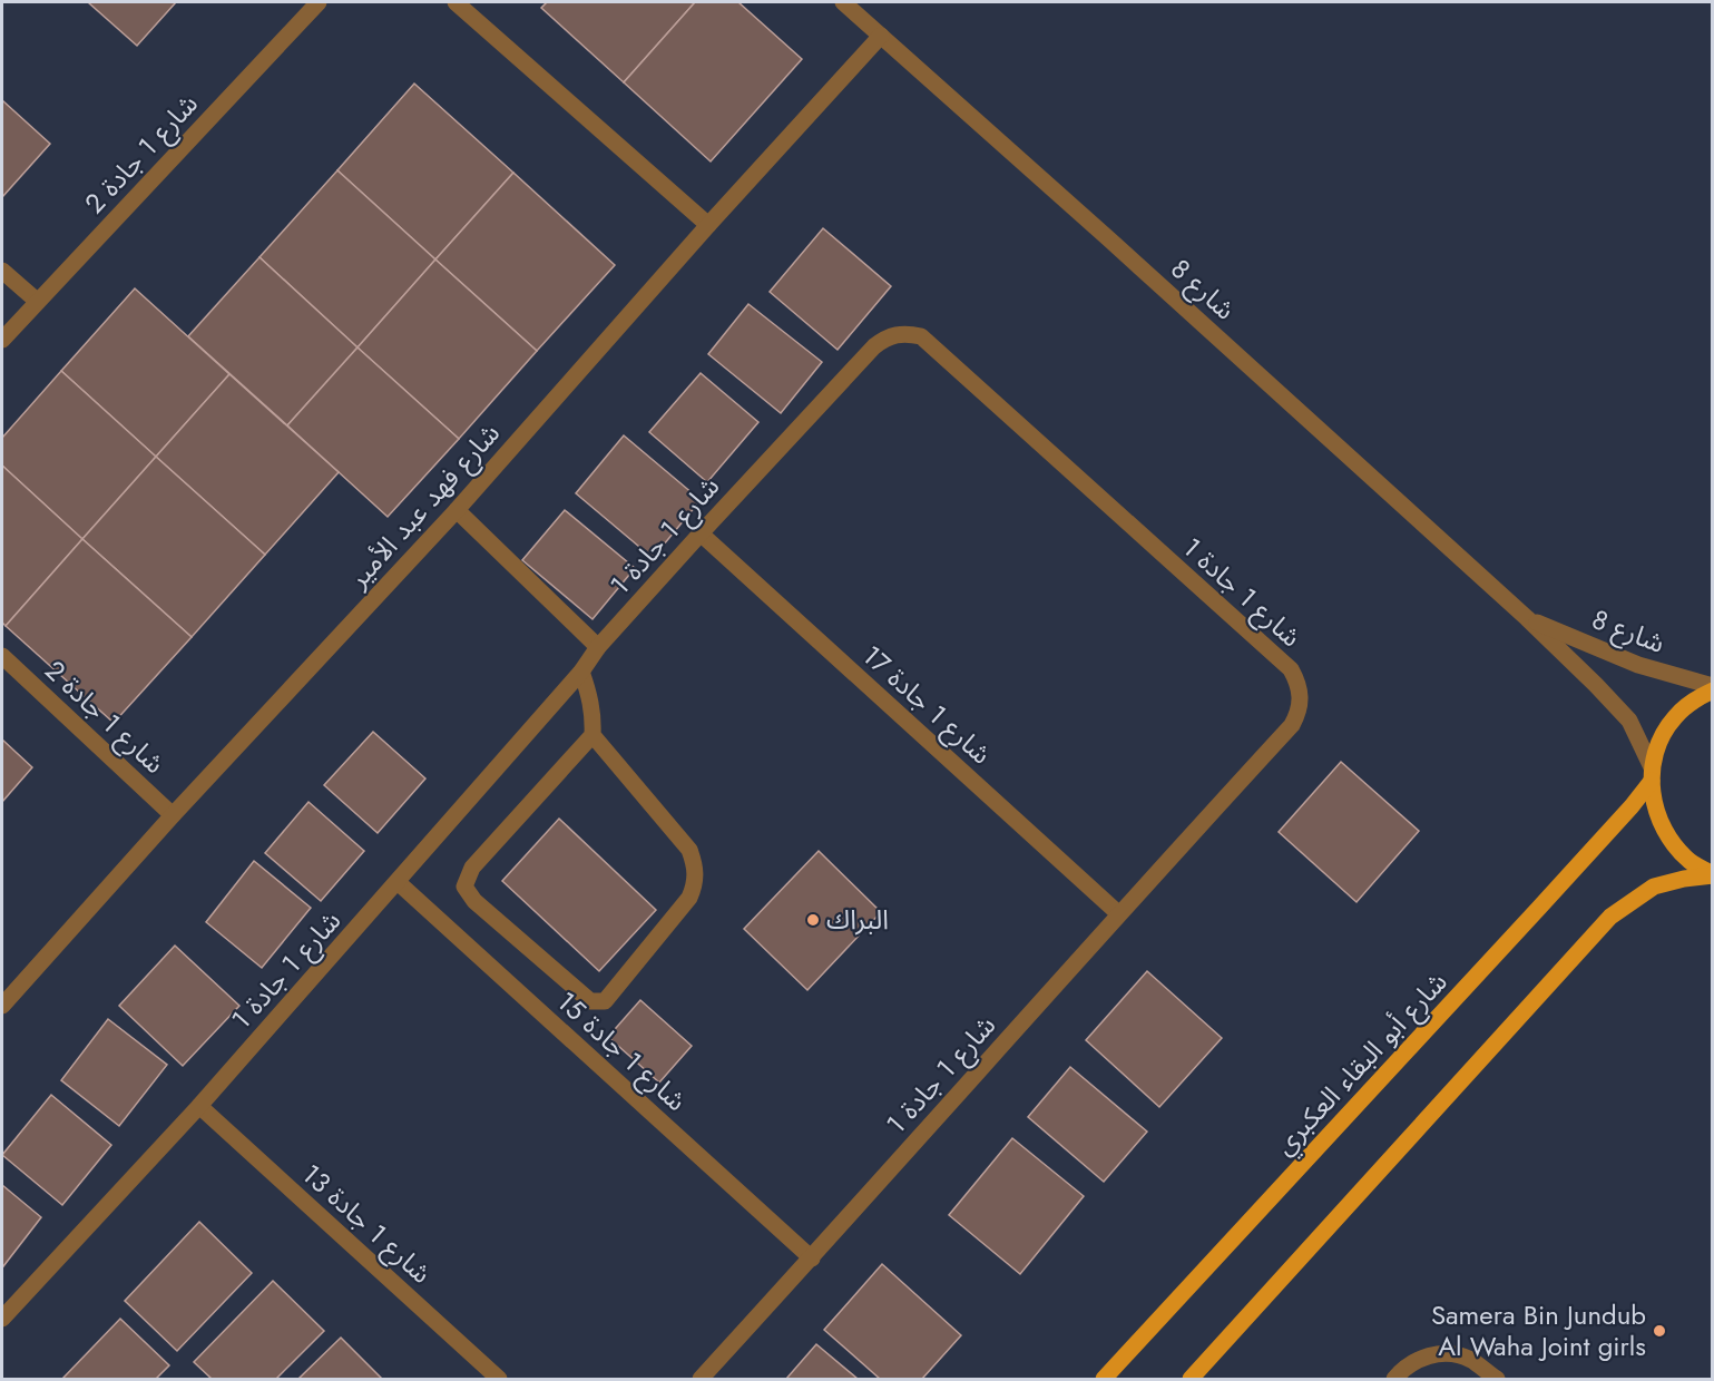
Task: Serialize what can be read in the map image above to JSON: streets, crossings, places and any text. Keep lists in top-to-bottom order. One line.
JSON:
{"streets":{"main road":["شارع أبو البقاء العكبري"],"street":["شارع 1 جادة 2","شارع 8","شارع فهد عبد الأمير","شارع 1 جادة 1","شارع 1 جادة 17","شارع 1 جادة 15","شارع 1 جادة 13"]},"crossings":[["شارع 1 جادة 2","شارع فهد عبد الأمير"],["شارع 8","شارع فهد عبد الأمير"],["شارع 8","شارع أبو البقاء العكبري"],["شارع 1 جادة 1","شارع 1 جادة 17"],["شارع 1 جادة 1","شارع 1 جادة 15"],["شارع 1 جادة 1","شارع 1 جادة 13"]],"places":["البراك","Samera Bin Jundub Al Waha Joint girls"]}
